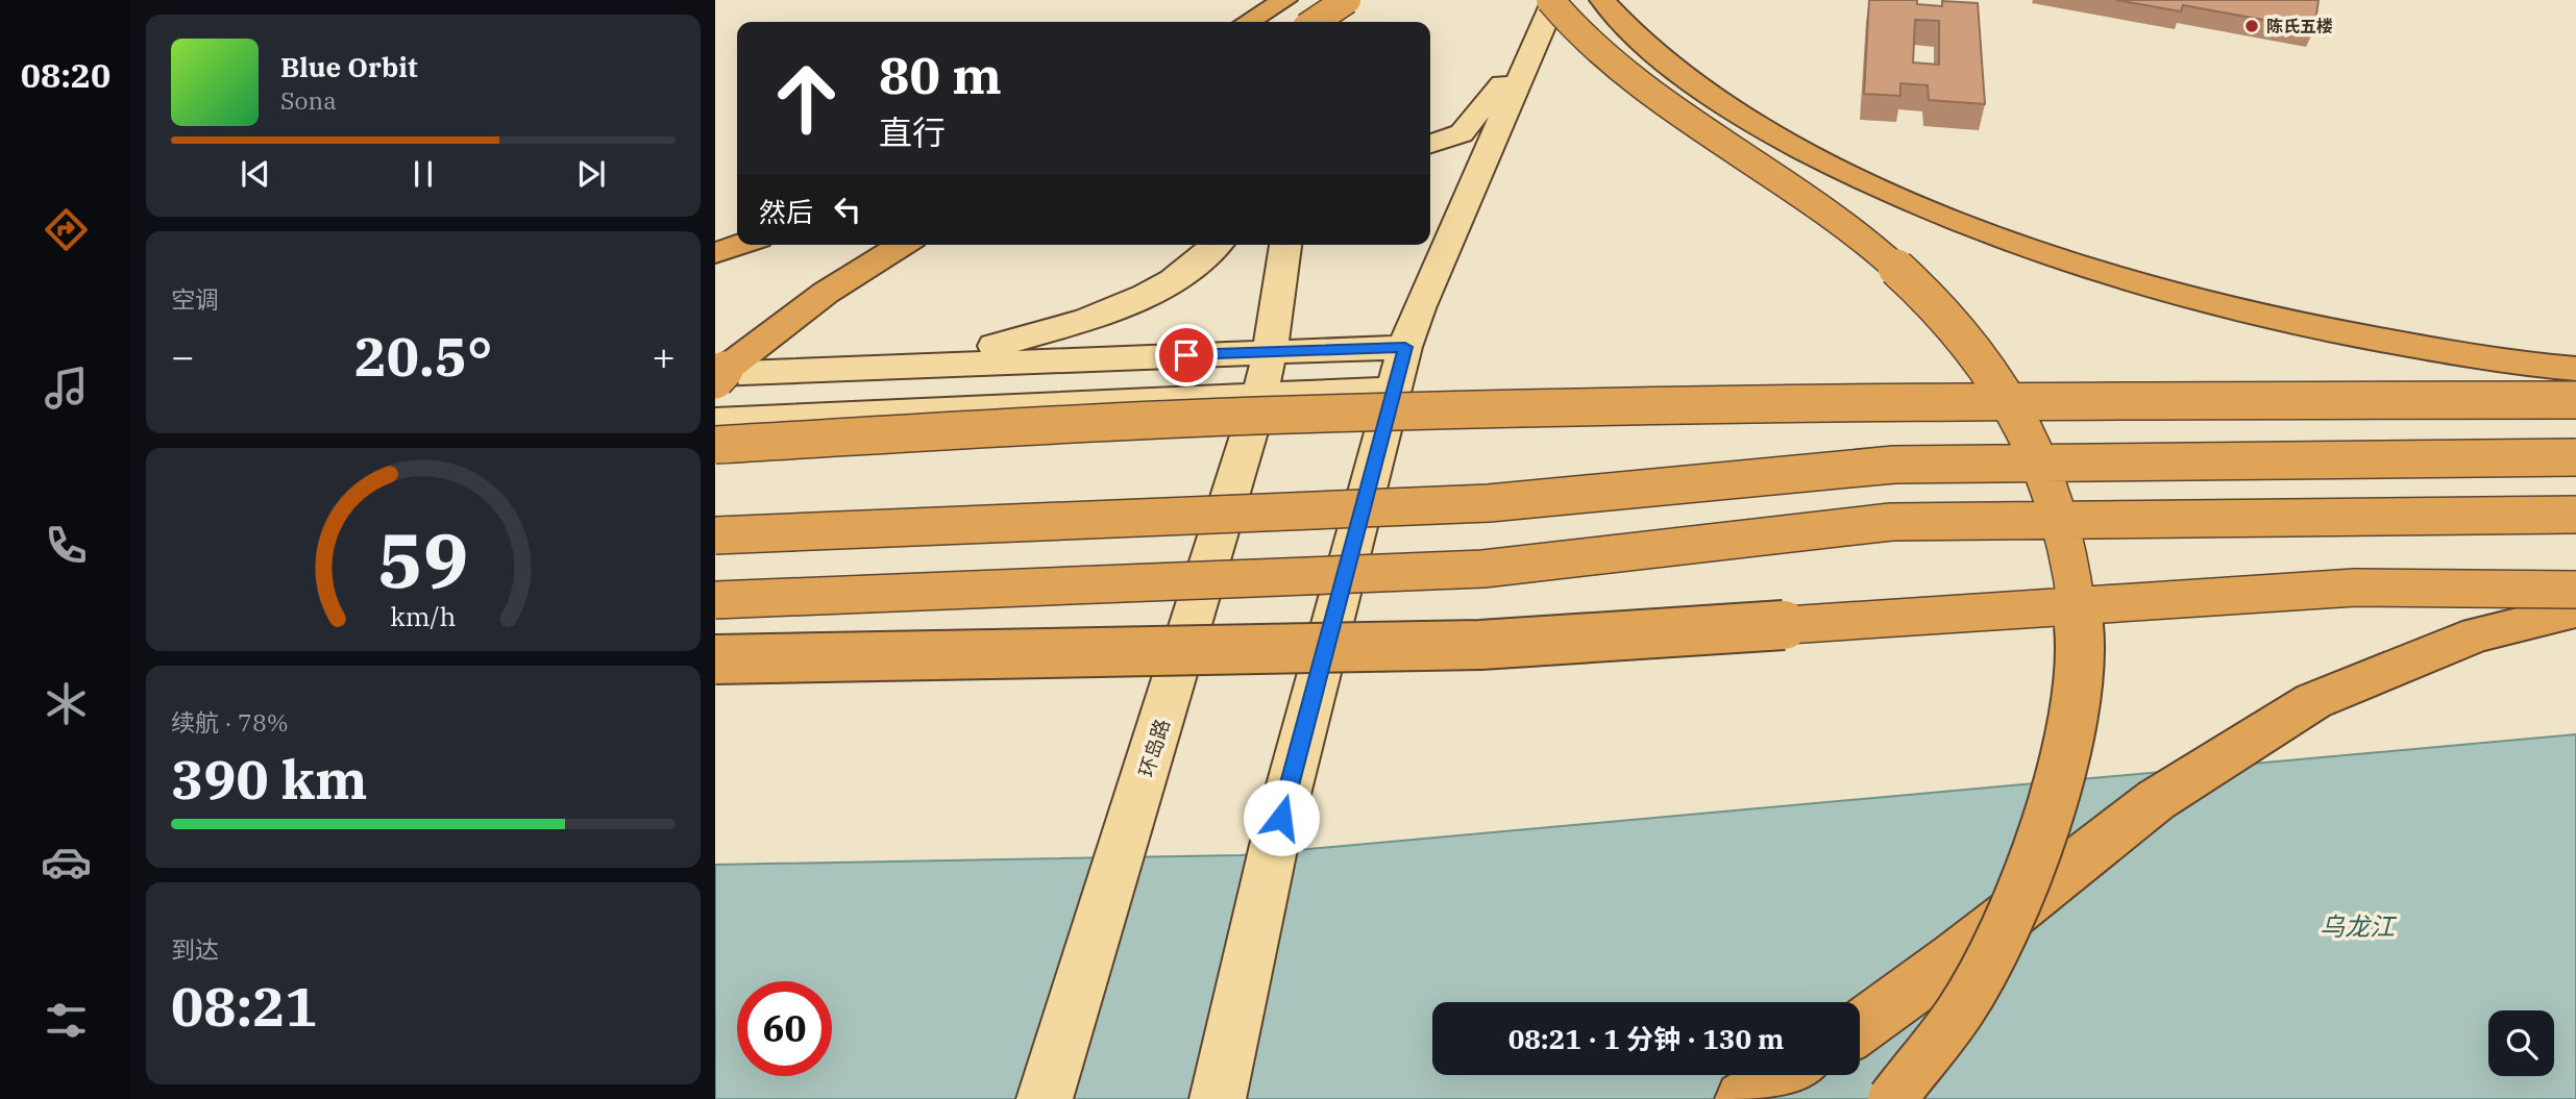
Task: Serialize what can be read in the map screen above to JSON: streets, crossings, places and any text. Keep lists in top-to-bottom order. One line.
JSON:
{"streets":{"main road":["环岛路"]},"water":["乌龙江"],"places":["陈氏五楼"],"page":{"tabs":"08:20","turn":["80 m","直行"],"song":["Blue Orbit","Sona"],"then":"然后","tile":["空调",["续航 · 78%","390 km"],["到达","08:21"]],"heat":["−","20.5°","+"],"limit":"60","trip":"08:21 · 1 分钟 · 130 m","gauge":["59","km/h"]}}
